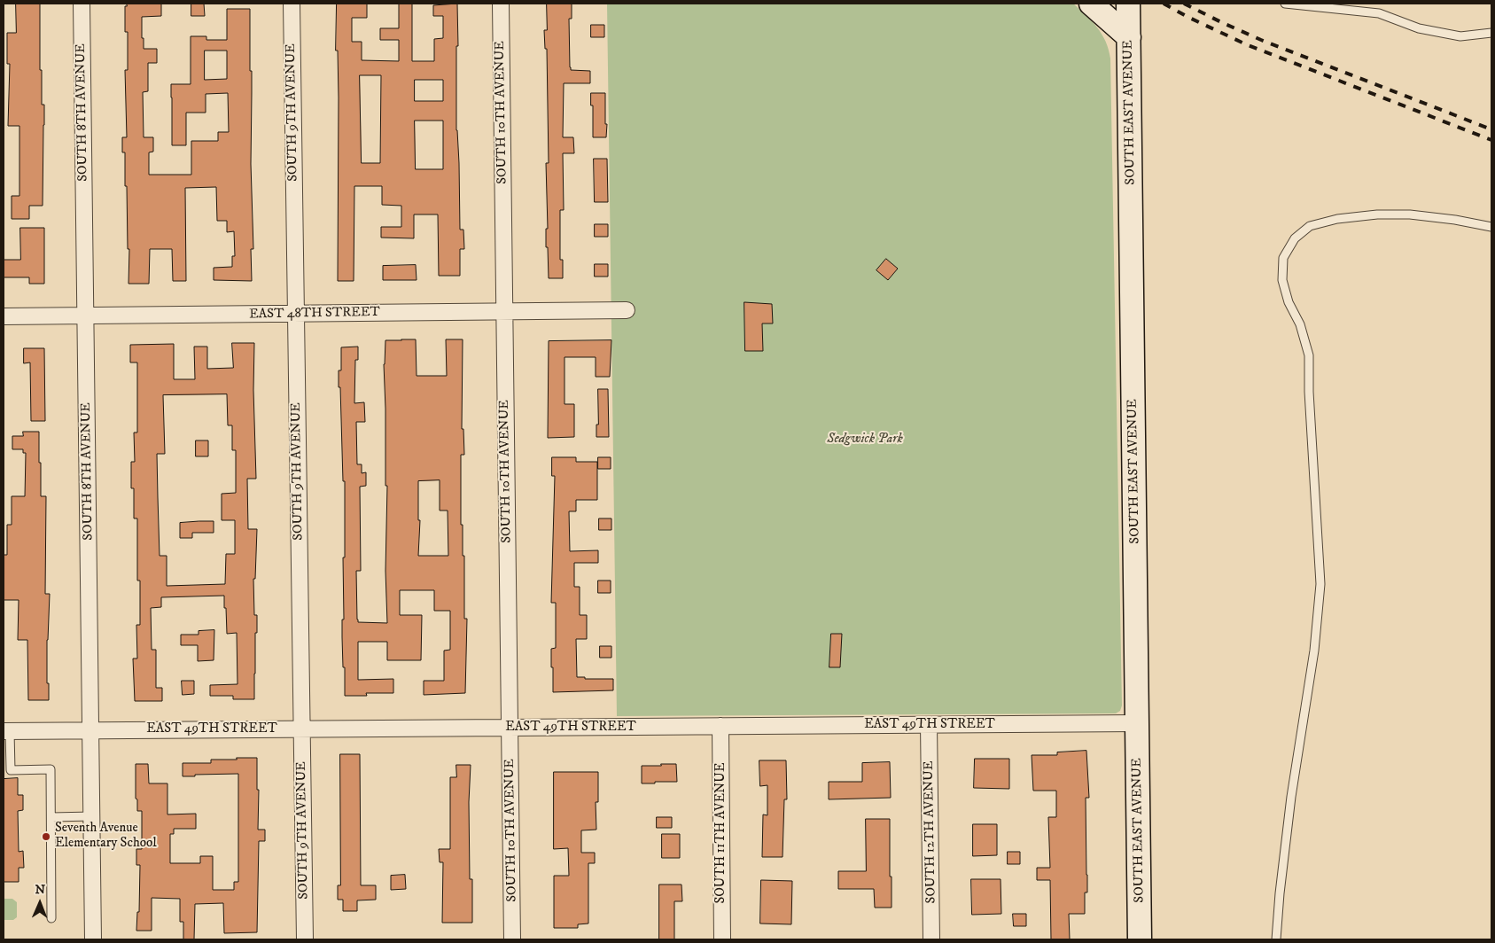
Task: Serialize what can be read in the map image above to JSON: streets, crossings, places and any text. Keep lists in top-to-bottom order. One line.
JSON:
{"streets":{"main road":["SOUTH EAST AVENUE"],"street":["SOUTH 8TH AVENUE","SOUTH 9TH AVENUE","SOUTH 10TH AVENUE","EAST 48TH STREET","EAST 49TH STREET","SOUTH 12TH AVENUE","SOUTH 11TH AVENUE"]},"crossings":[["SOUTH 8TH AVENUE","EAST 48TH STREET"],["SOUTH 8TH AVENUE","EAST 49TH STREET"],["SOUTH 9TH AVENUE","EAST 48TH STREET"],["SOUTH 9TH AVENUE","EAST 49TH STREET"],["SOUTH 10TH AVENUE","EAST 48TH STREET"],["SOUTH 10TH AVENUE","EAST 49TH STREET"],["SOUTH EAST AVENUE","EAST 49TH STREET"],["EAST 49TH STREET","SOUTH 12TH AVENUE"],["EAST 49TH STREET","SOUTH 11TH AVENUE"]],"parks":["Sedgwick Park"],"places":["Seventh Avenue Elementary School"],"north":"top"}
